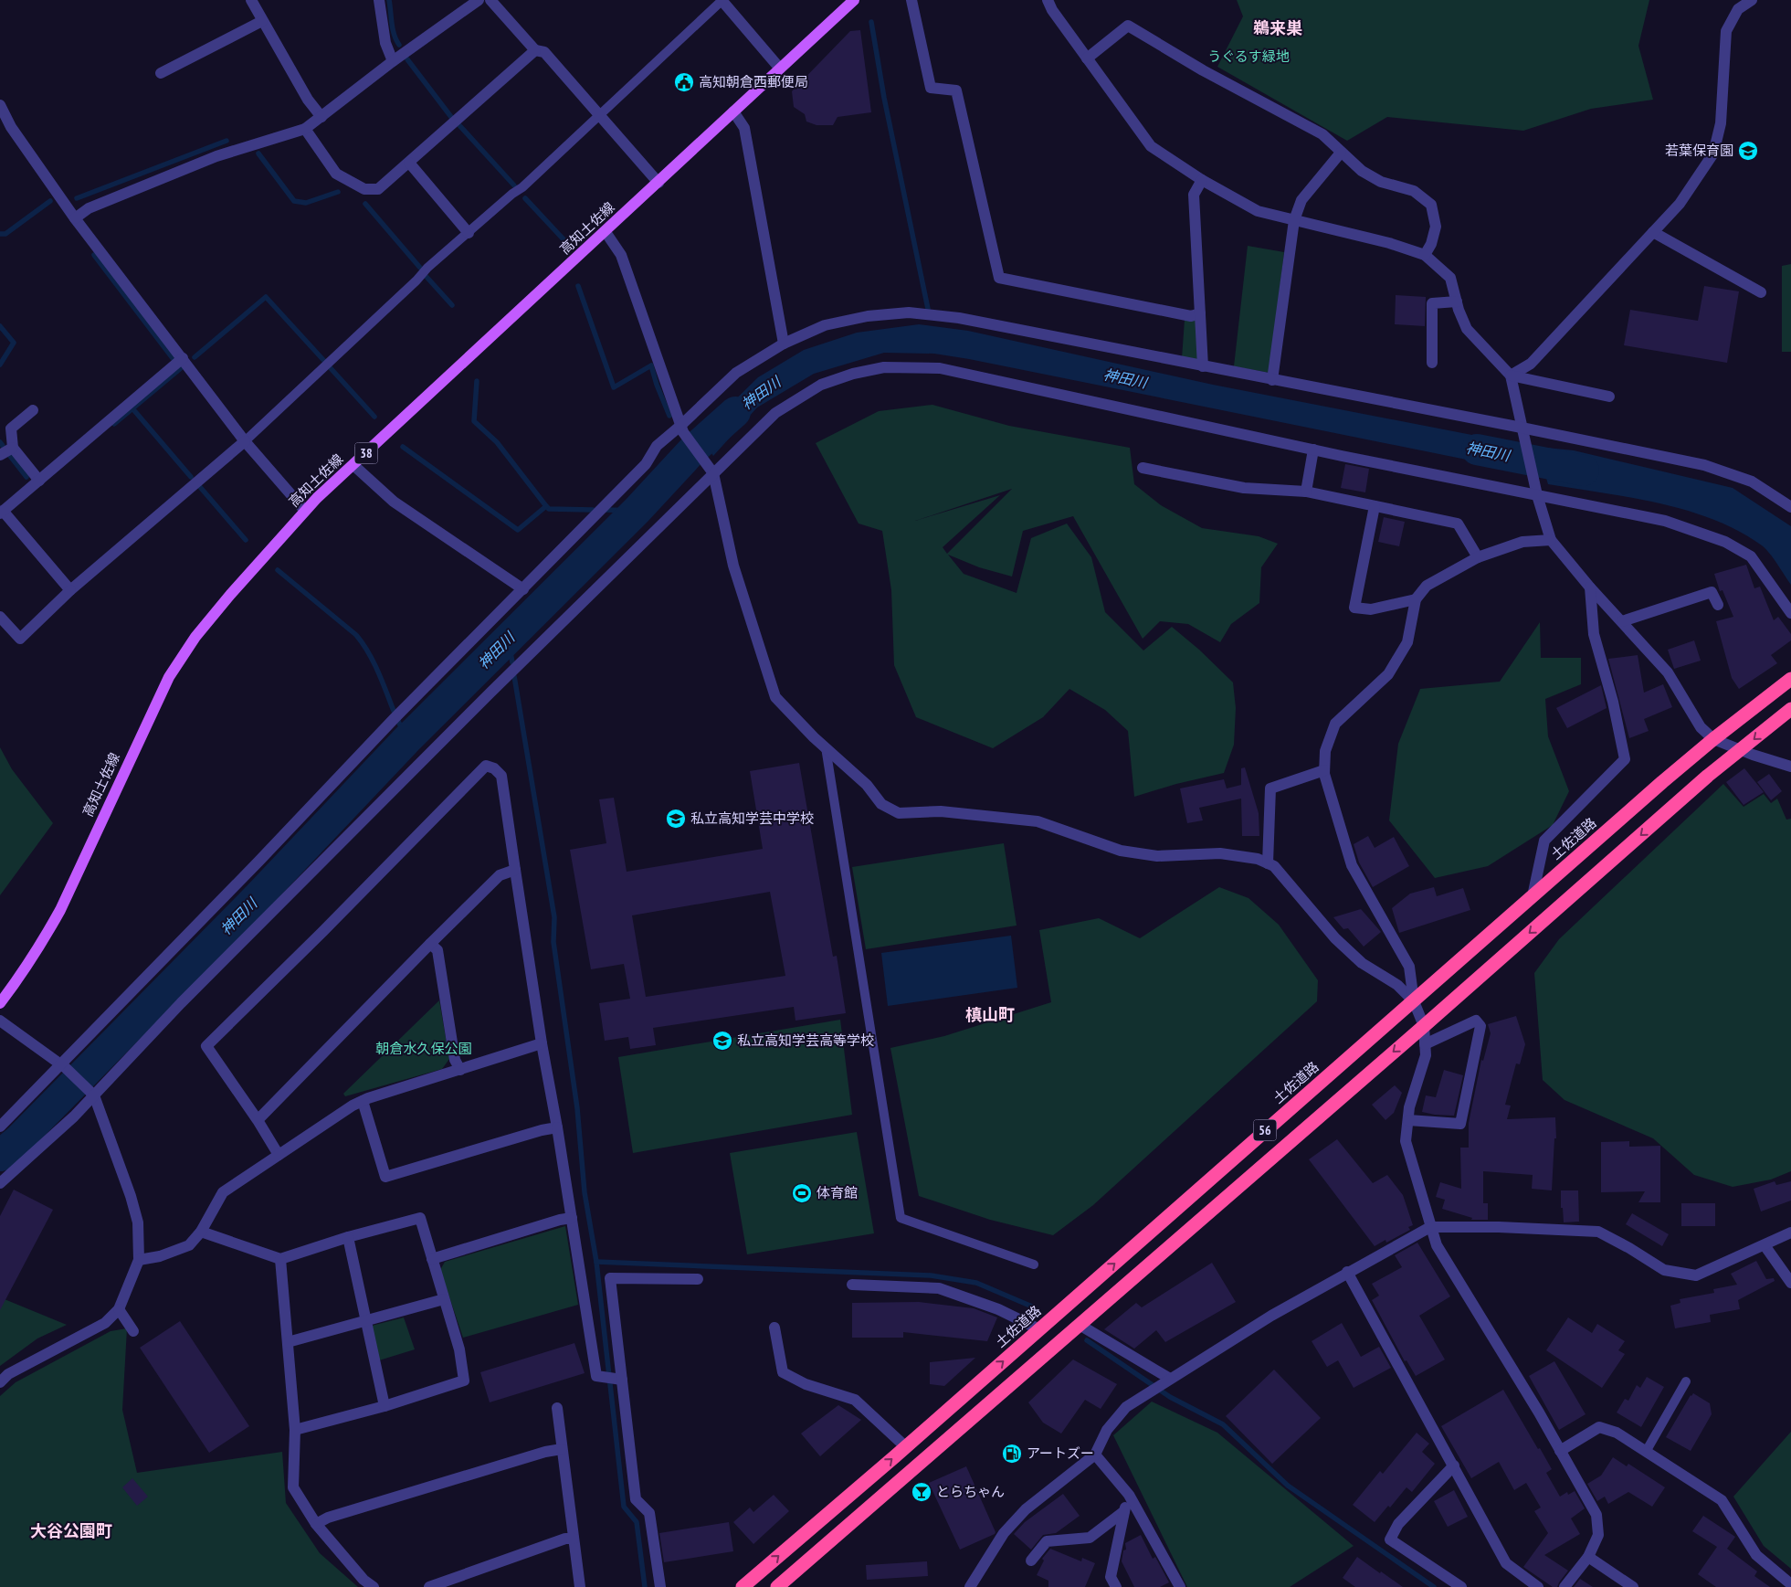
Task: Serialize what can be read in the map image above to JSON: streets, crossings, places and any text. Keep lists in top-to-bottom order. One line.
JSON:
{"streets":{"highway":["土佐道路","56"],"main road":["高知土佐線","38"]},"districts":["鵜来巣","槙山町","大谷公園町"],"water":["神田川"],"parks":["うぐるす緑地","朝倉水久保公園"],"places":{"public building":["高知朝倉西郵便局"],"school or university":["若葉保育園","私立高知学芸中学校","私立高知学芸高等学校"],"sports":["体育館"],"fuel station":["アートズー"],"bar":["とらちゃん"]}}
